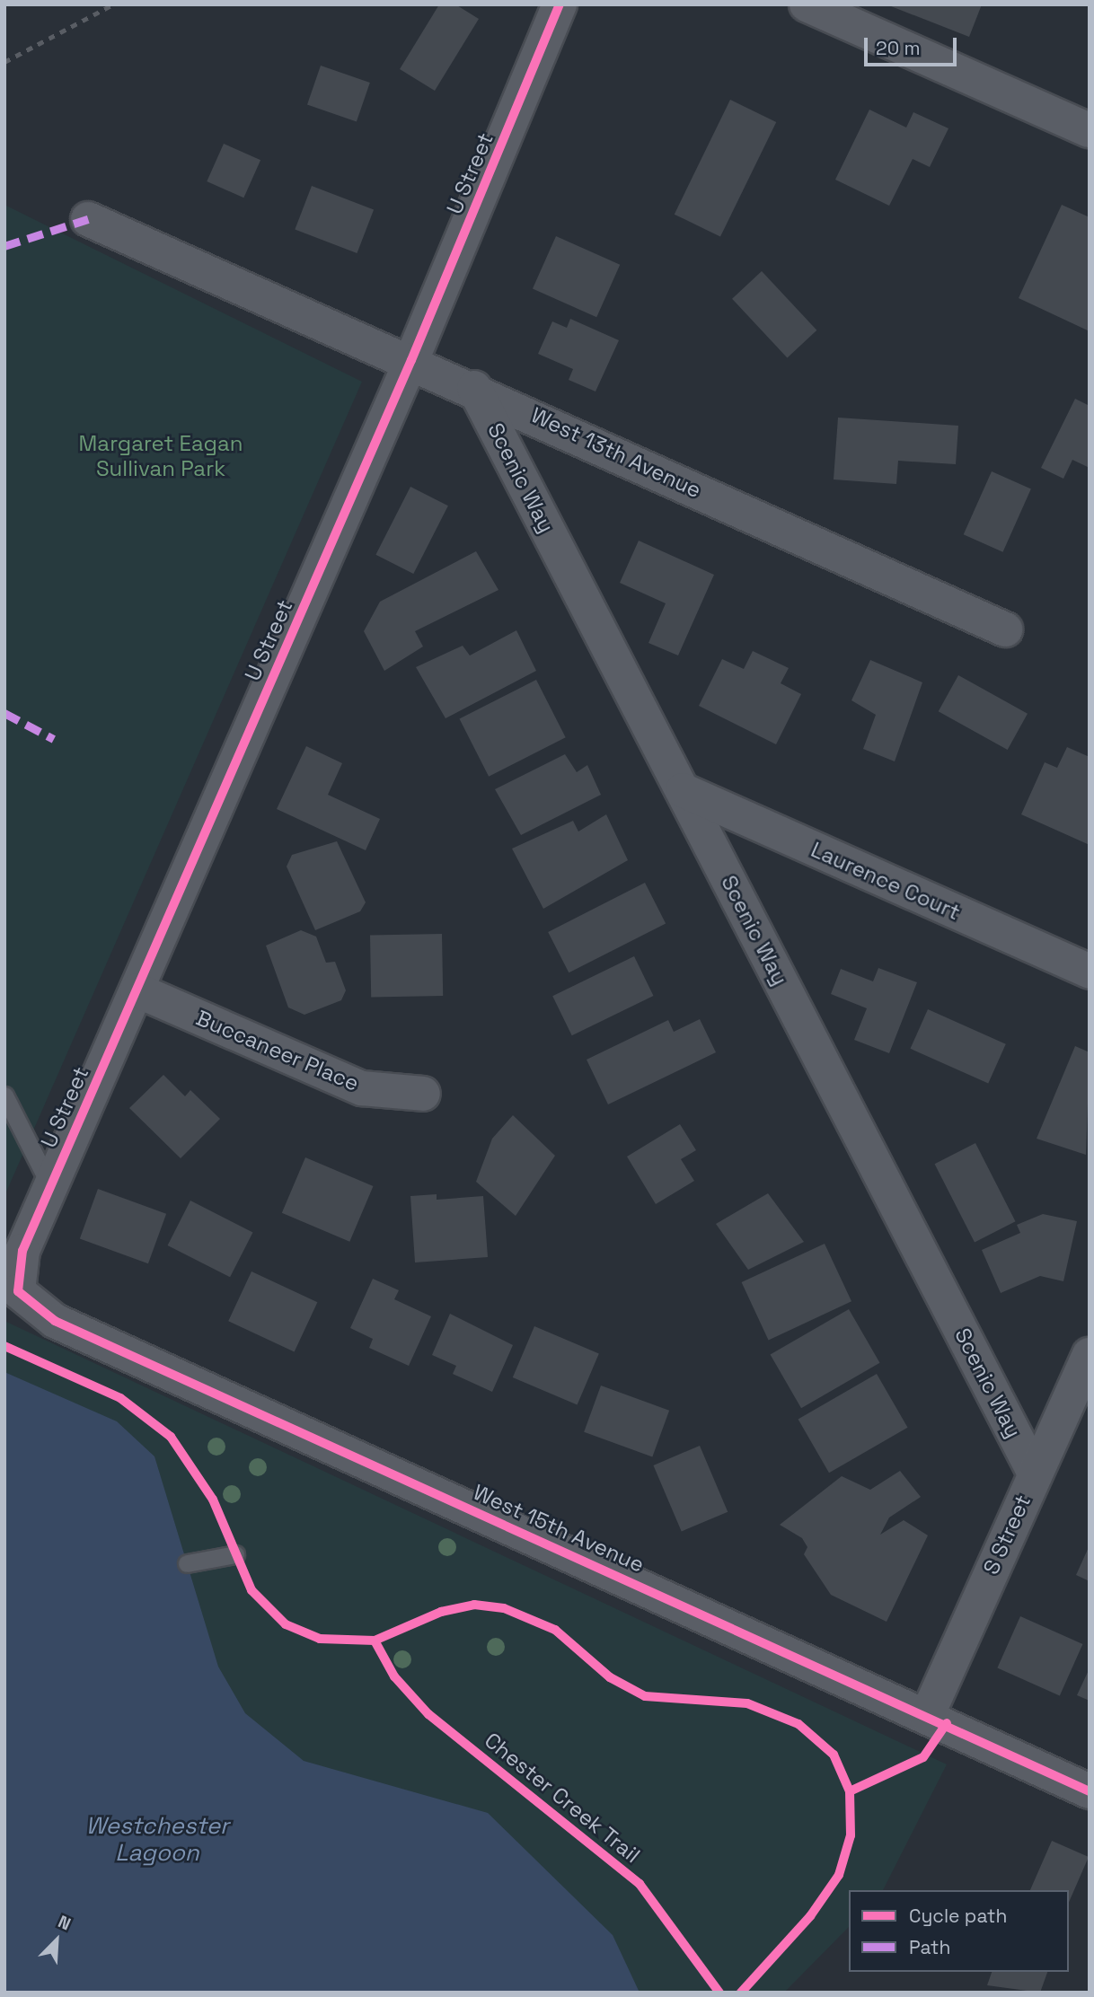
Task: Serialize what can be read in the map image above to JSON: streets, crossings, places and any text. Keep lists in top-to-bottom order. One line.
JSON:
{"streets":{"street":["U Street","West 13th Avenue","Scenic Way","Laurence Court","Buccaneer Place","West 15th Avenue","S Street"],"cycle path":["Chester Creek Trail"]},"crossings":[["U Street","West 13th Avenue"],["U Street","Buccaneer Place"],["U Street","West 15th Avenue"],["West 13th Avenue","Scenic Way"],["Scenic Way","Laurence Court"],["Scenic Way","S Street"],["West 15th Avenue","S Street"]],"water":["Westchester Lagoon"],"parks":["Margaret Eagan Sullivan Park"],"legend":["Cycle path","Path"],"scale_bar":"20 m","north":"top right"}
